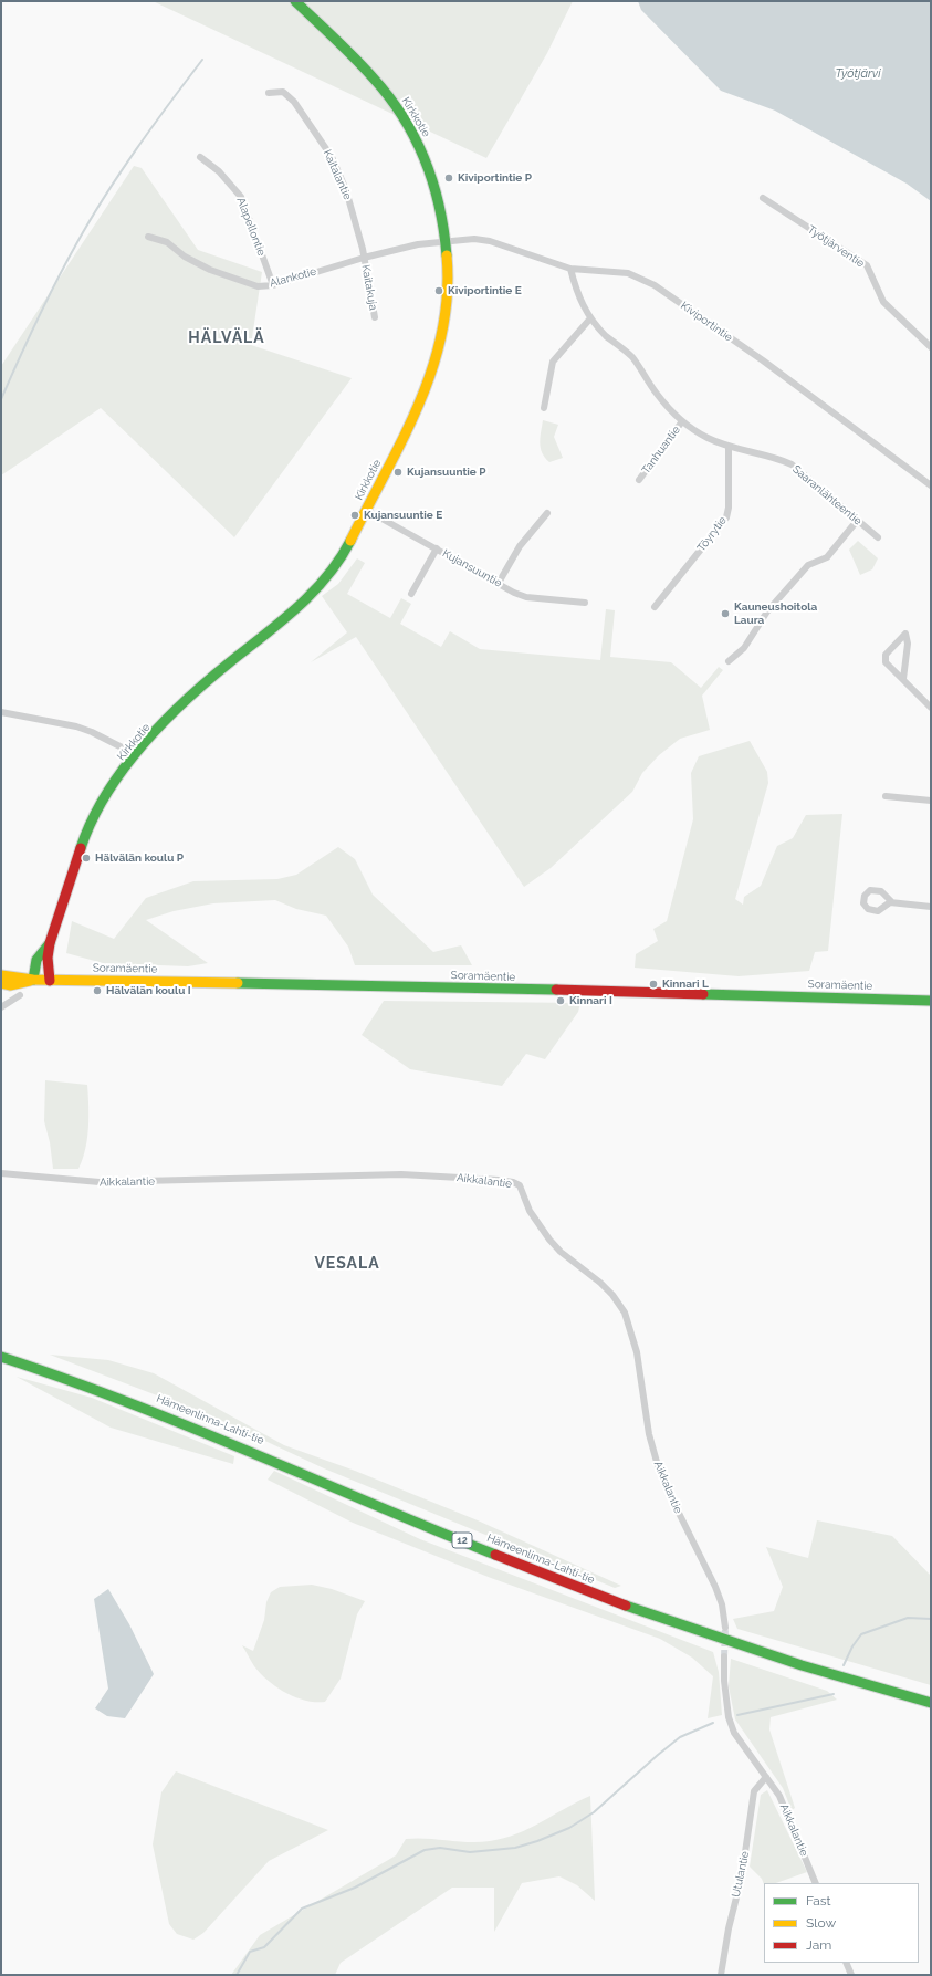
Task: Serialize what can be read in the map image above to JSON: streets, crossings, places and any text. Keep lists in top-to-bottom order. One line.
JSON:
{"streets":{"main road":["Kirkkotie","Soramäentie","Hämeenlinna-Lahti-tie","12"],"street":["Kaitalantie","Alapellontie","Työtjärventie","Alankotie","Kaitakuja","Kiviportintie","Tanhuantie","Saaranlähteentie","Töyrytie","Kujansuuntie","Aikkalantie","Utulantie"]},"crossings":[["Kirkkotie","Alankotie"],["Kirkkotie","Kiviportintie"],["Kirkkotie","Kujansuuntie"],["Kirkkotie","Soramäentie"],["Kaitalantie","Alankotie"],["Kaitalantie","Kaitakuja"],["Alapellontie","Alankotie"],["Alankotie","Kaitakuja"],["Alankotie","Kiviportintie"],["Kiviportintie","Saaranlähteentie"],["Tanhuantie","Saaranlähteentie"],["Saaranlähteentie","Töyrytie"],["Aikkalantie","Utulantie"]],"districts":["HÄLVÄLÄ","VESALA"],"water":["Työtjärvi"],"places":["Kiviportintie P","Kiviportintie E","Kujansuuntie P","Kujansuuntie E","Kauneushoitola Laura","Hälvälän koulu P","Kinnari L","Hälvälän koulu I","Kinnari I"],"legend":["Fast","Slow","Jam"]}
